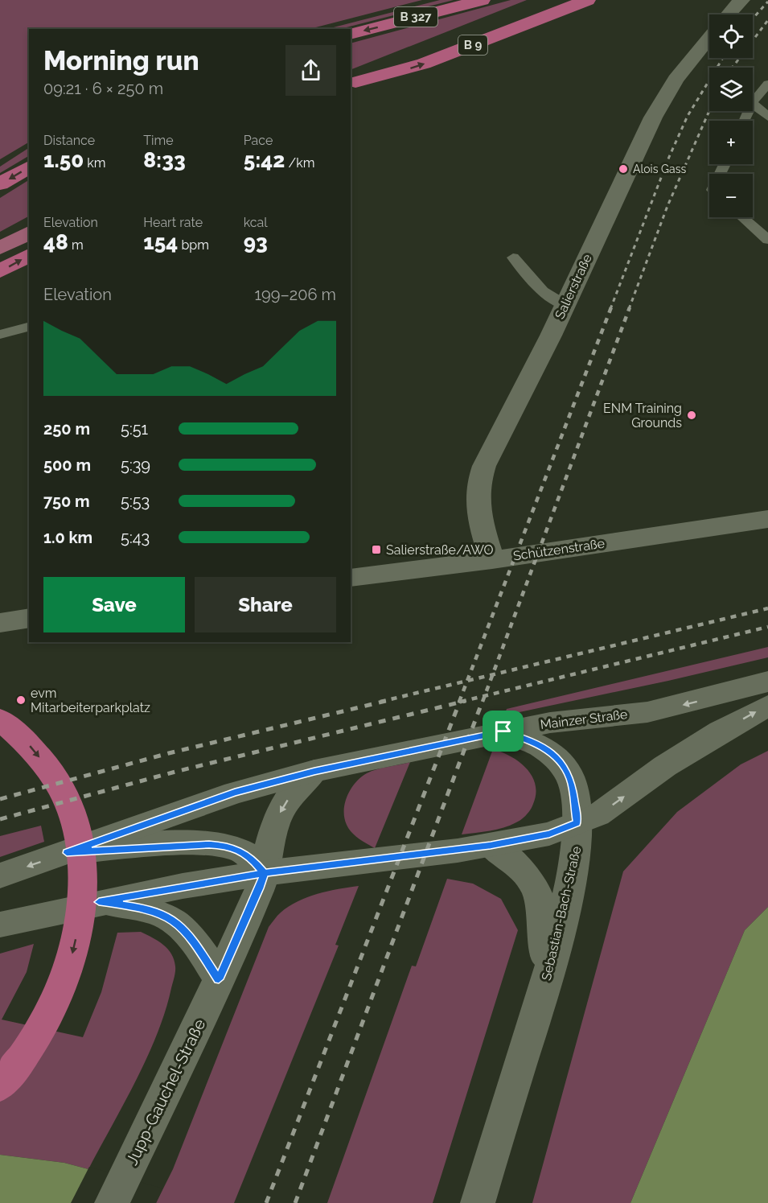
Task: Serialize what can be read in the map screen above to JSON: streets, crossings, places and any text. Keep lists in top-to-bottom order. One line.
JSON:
{"streets":{"highway":["B 327","B 9"],"street":["Salierstraße","Schützenstraße","Mainzer Straße","Sebastian-Bach-Straße","Jupp-Gauchel-Straße"]},"crossings":[["Salierstraße","Schützenstraße"],["Mainzer Straße","Sebastian-Bach-Straße"],["Mainzer Straße","Jupp-Gauchel-Straße"]],"places":{"other":["Alois Gass","ENM Training Grounds","evm Mitarbeiterparkplatz"],"transit":["Salierstraße/AWO"]},"page":{"map_buttons":["+","−"],"heading":["Morning run","09:21 · 6 × 250 m"],"stats":[["Distance","1.50 km"],["Time","8:33"],["Pace","5:42 /km"],["Elevation","48 m"],["Heart rate","154 bpm"],["kcal","93"]],"chart":["Elevation","199–206 m"],"list":[{"name":"250 m","note":"5:51"},{"name":"500 m","note":"5:39"},{"name":"750 m","note":"5:53"},{"name":"1.0 km","note":"5:43"}],"buttons":["Save","Share"]}}
